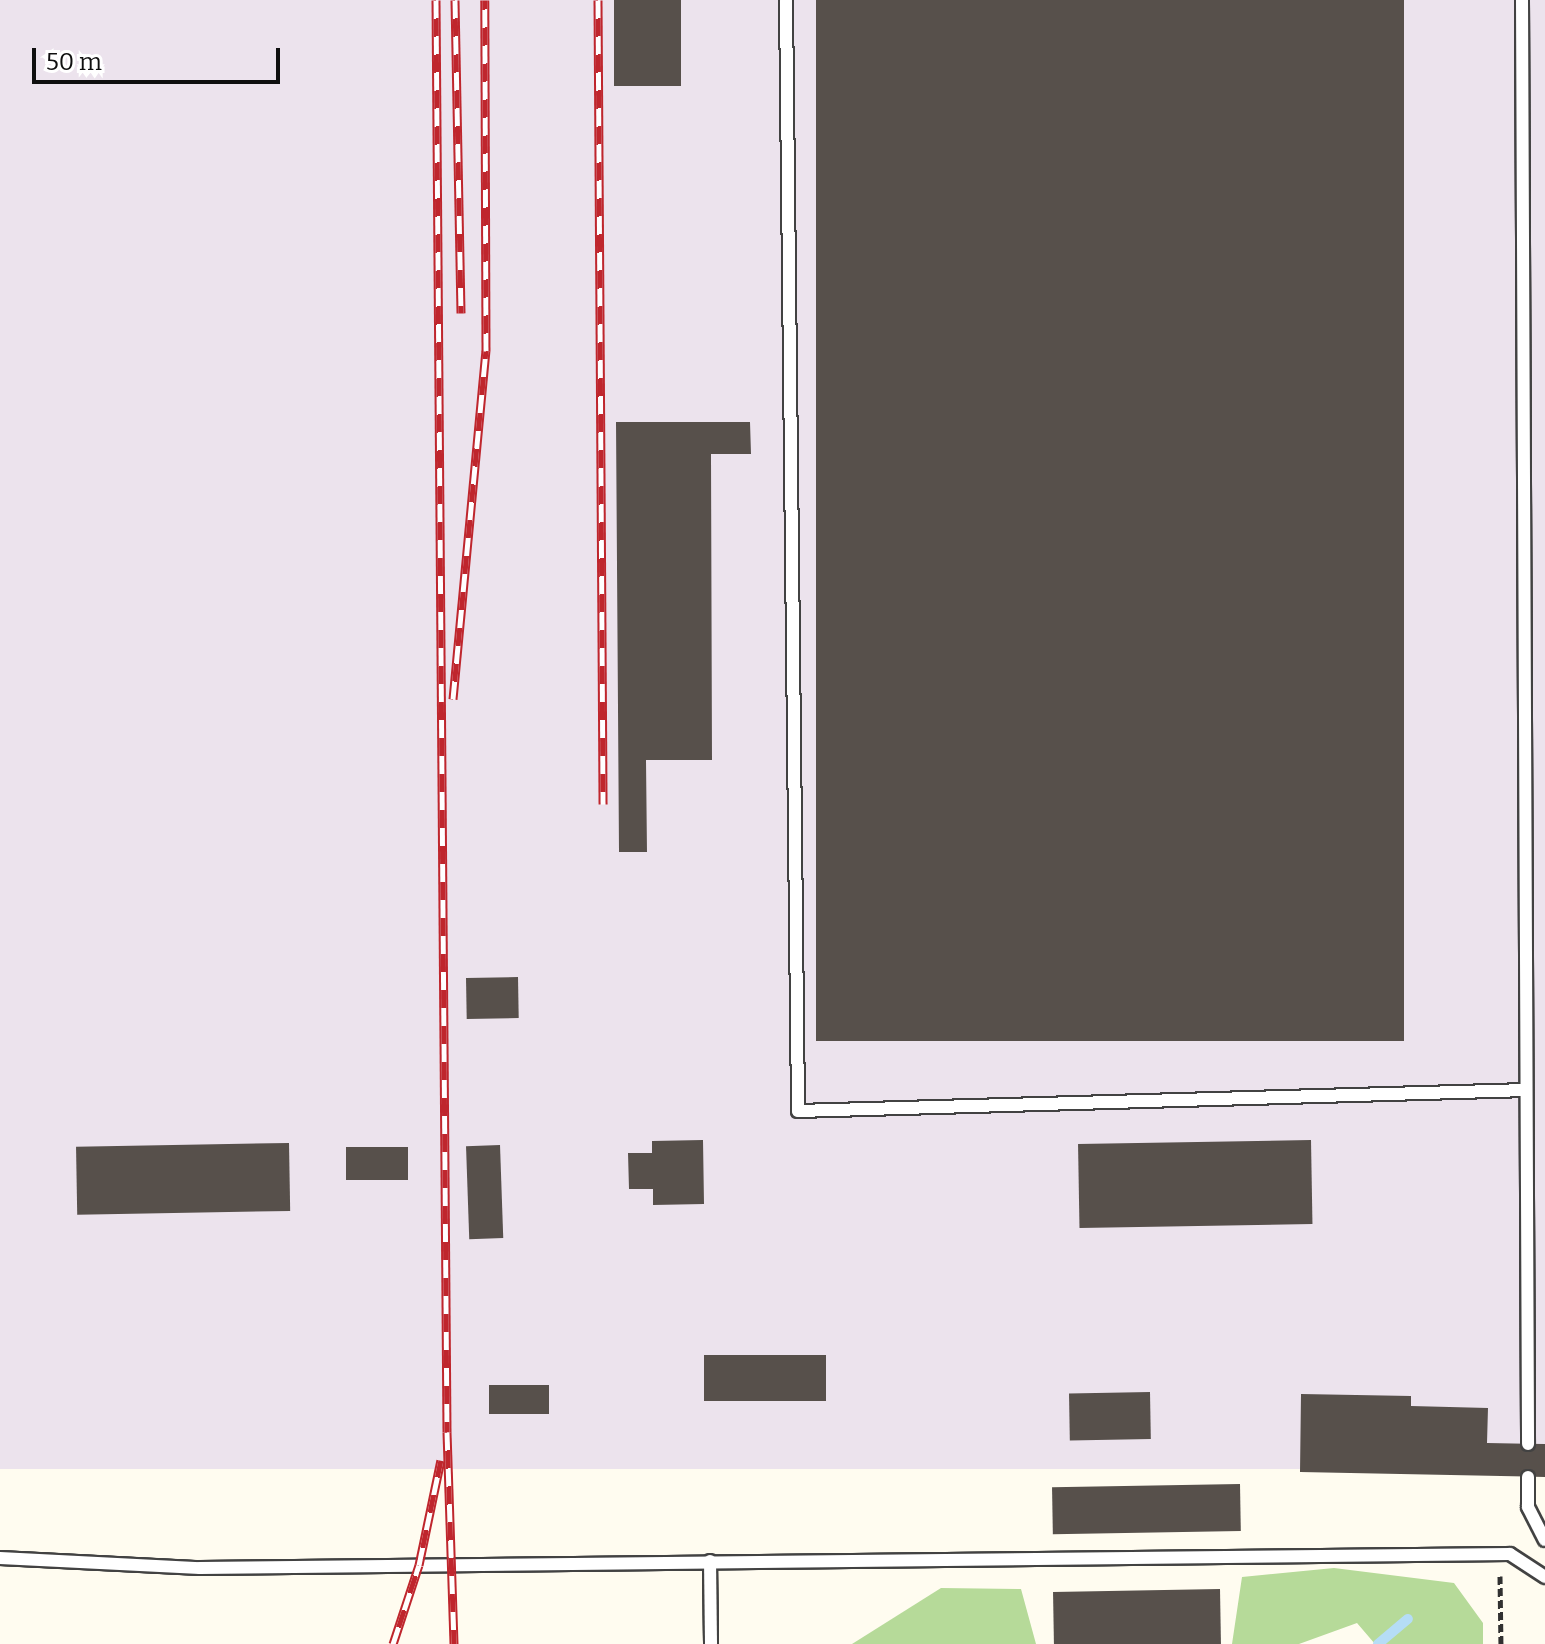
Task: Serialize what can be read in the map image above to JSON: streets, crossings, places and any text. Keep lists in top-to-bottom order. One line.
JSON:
{"scale_bar":"50 m"}
